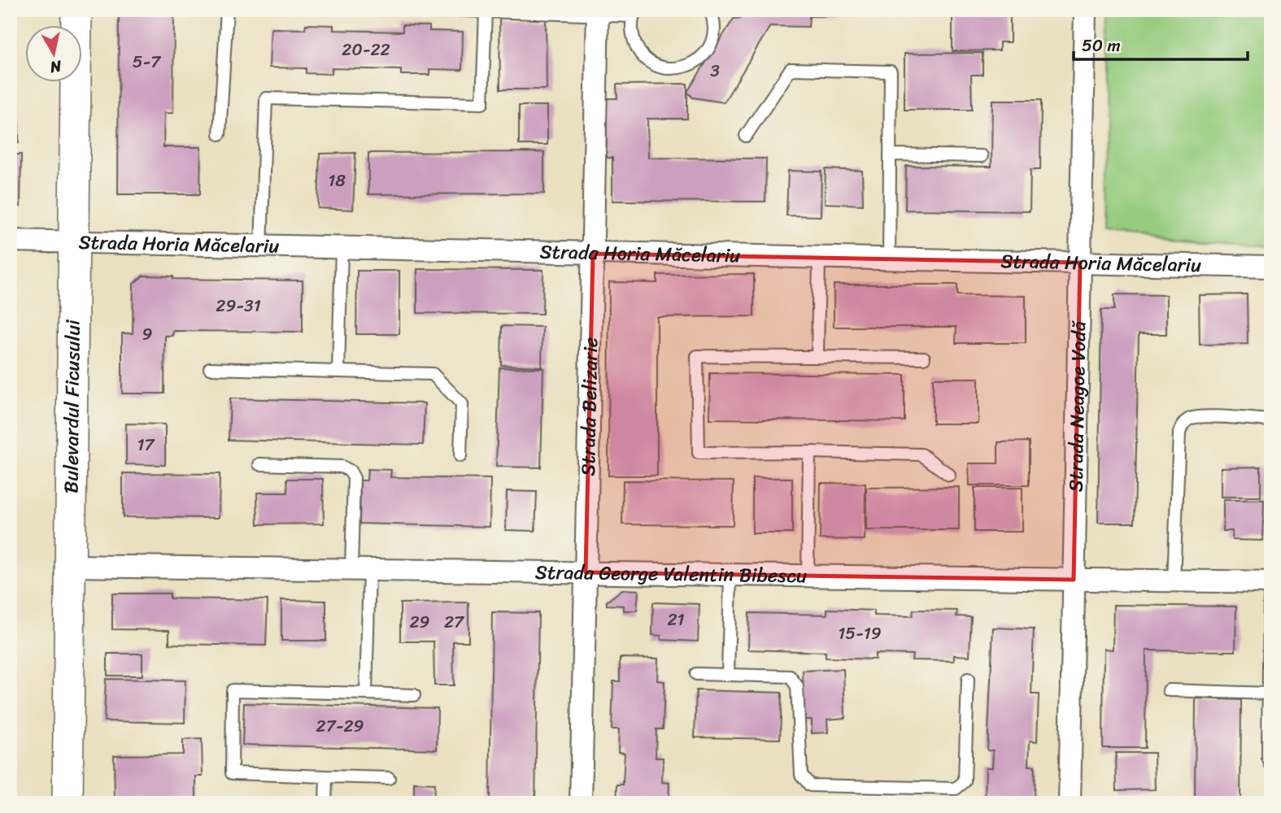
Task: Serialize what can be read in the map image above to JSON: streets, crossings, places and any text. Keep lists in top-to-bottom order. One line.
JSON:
{"streets":{"street":["Strada Horia Măcelariu","Bulevardul Ficusului","Strada Belizarie","Strada Neagoe Vodă","Strada George Valentin Bibescu"]},"crossings":[["Strada Horia Măcelariu","Bulevardul Ficusului"],["Strada Horia Măcelariu","Strada Belizarie"],["Strada Horia Măcelariu","Strada Neagoe Vodă"],["Bulevardul Ficusului","Strada George Valentin Bibescu"],["Strada Belizarie","Strada George Valentin Bibescu"],["Strada Neagoe Vodă","Strada George Valentin Bibescu"]],"house_numbers":["20-22","5-7","3","18","29-31","9","17","21","29","27","15-19","27-29"],"scale_bar":"50 m","north":"bottom"}
